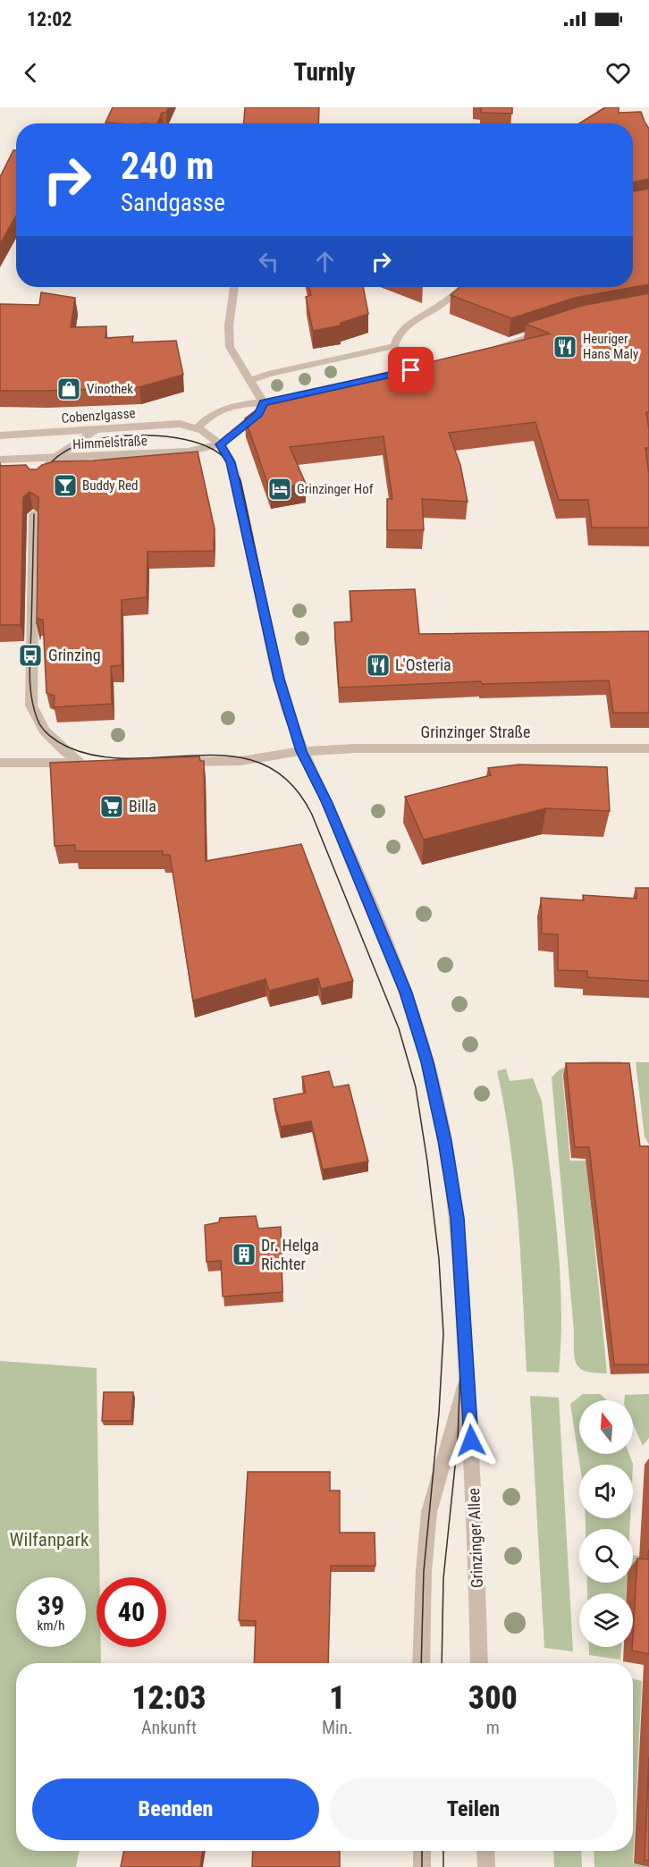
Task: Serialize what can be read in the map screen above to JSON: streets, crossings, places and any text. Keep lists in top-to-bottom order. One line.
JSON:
{"streets":{"street":["Cobenzlgasse","Himmelstraße","Grinzinger Straße","Grinzinger Allee"]},"crossings":[["Cobenzlgasse","Grinzinger Allee"],["Himmelstraße","Grinzinger Allee"],["Grinzinger Straße","Grinzinger Allee"]],"parks":["Wilfanpark"],"places":{"restaurant":["Heuriger Hans Maly","L'Osteria"],"shop":["Vinothek"],"bar":["Buddy Red"],"hotel":["Grinzinger Hof"],"bus stop":["Grinzing"],"supermarket":["Billa"],"building":["Dr. Helga Richter"]},"north":"top","page":{"status":"12:02","header":"Turnly","turn":["240 m","Sandgasse"],"speed":"39 km/h","limit":"40","eta":["12:03","Ankunft","1","Min.","300","m"],"buttons":["Beenden","Teilen"]}}
